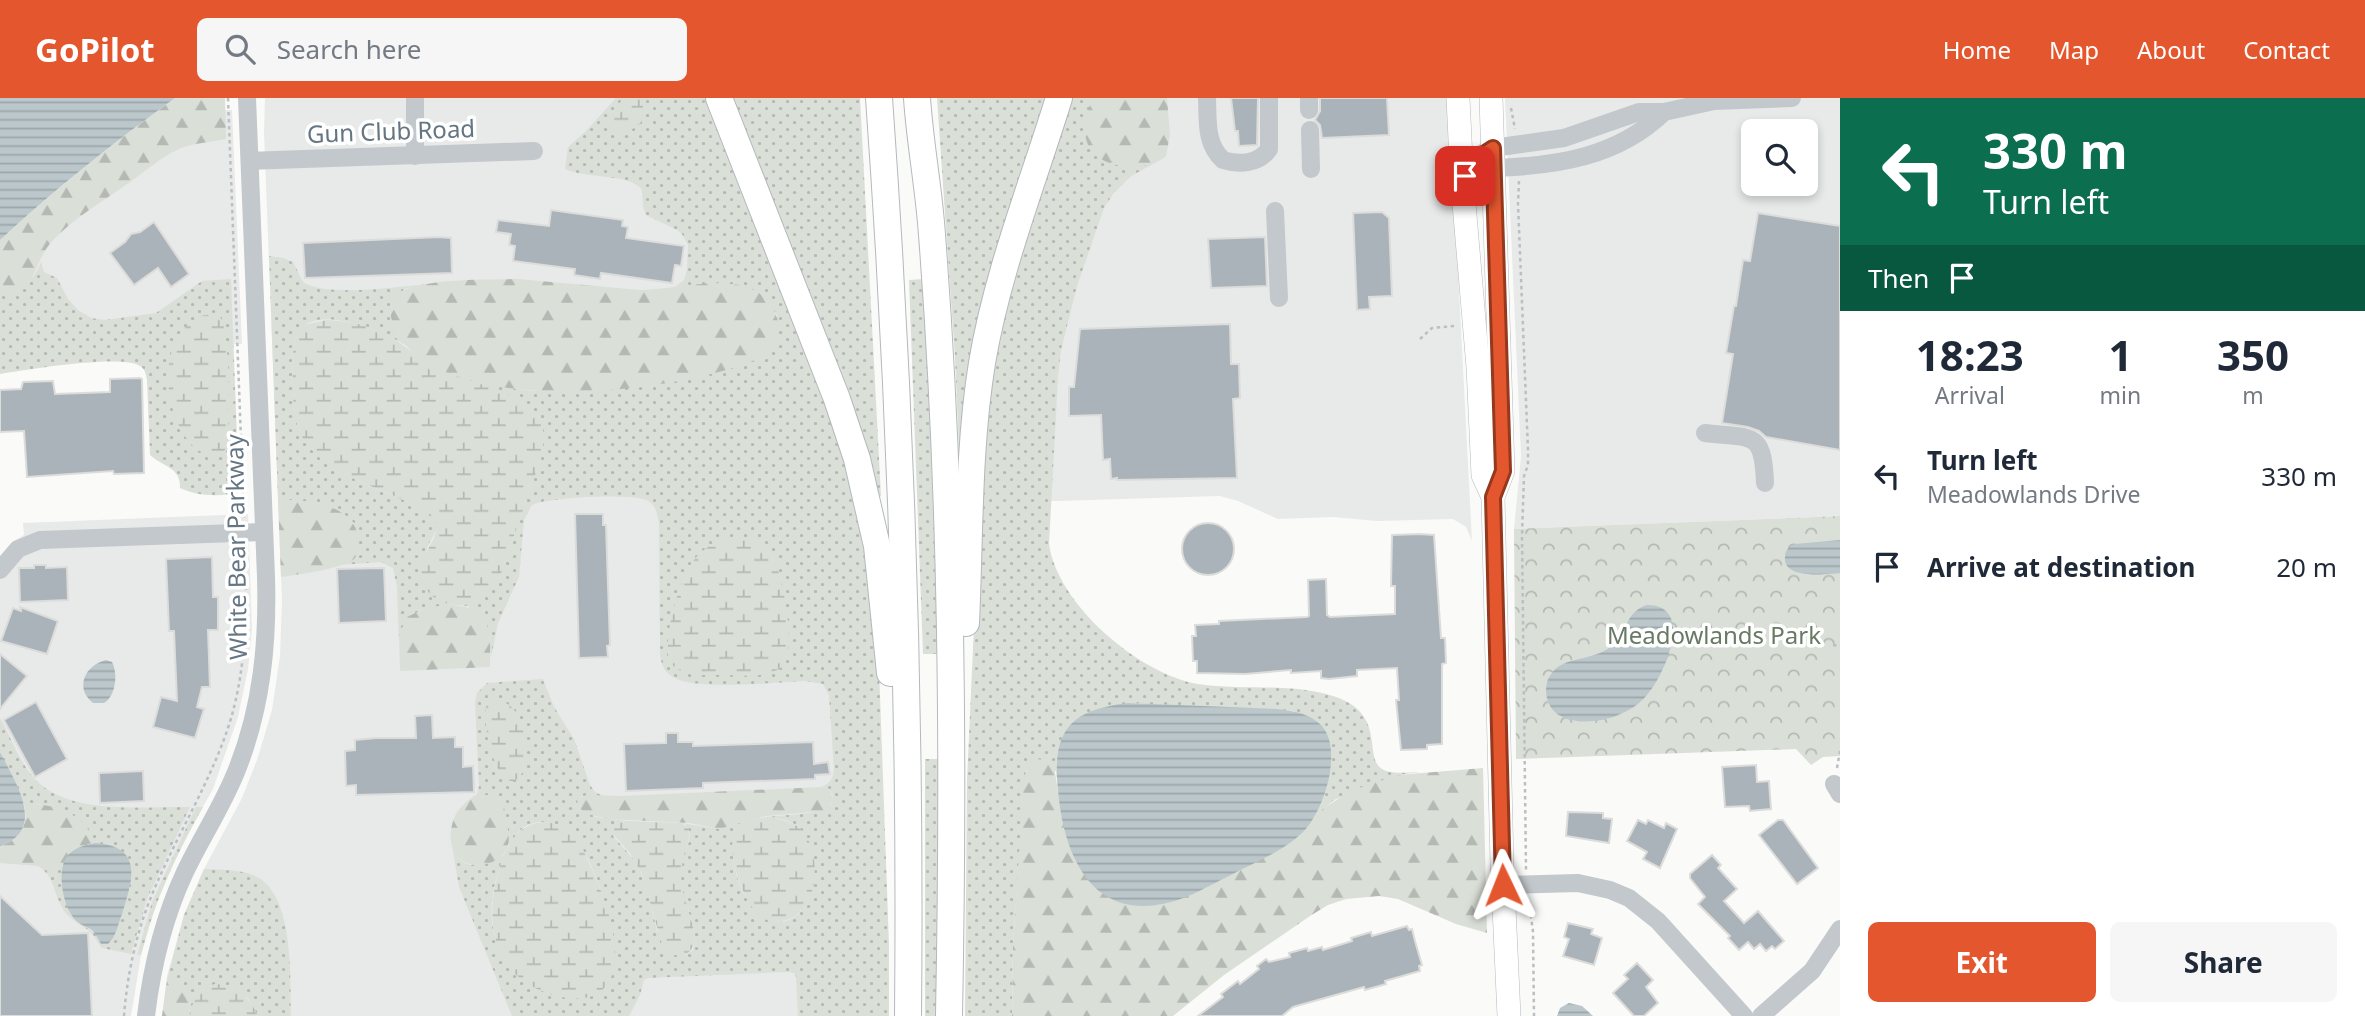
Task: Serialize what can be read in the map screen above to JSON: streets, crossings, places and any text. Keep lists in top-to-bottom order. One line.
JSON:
{"streets":{"street":["Gun Club Road","White Bear Parkway"]},"crossings":[["Gun Club Road","White Bear Parkway"]],"parks":["Meadowlands Park"],"page":{"header":"GoPilot","search":"Search here","nav":["Home","Map","About","Contact"],"turn":["330 m","Turn left"],"then":"Then","eta":["18:23","Arrival","1","min","350","m"],"list":[{"name":"Turn left","note":"Meadowlands Drive","value":"330 m"},{"name":"Arrive at destination","value":"20 m"}],"buttons":["Exit","Share"]}}
